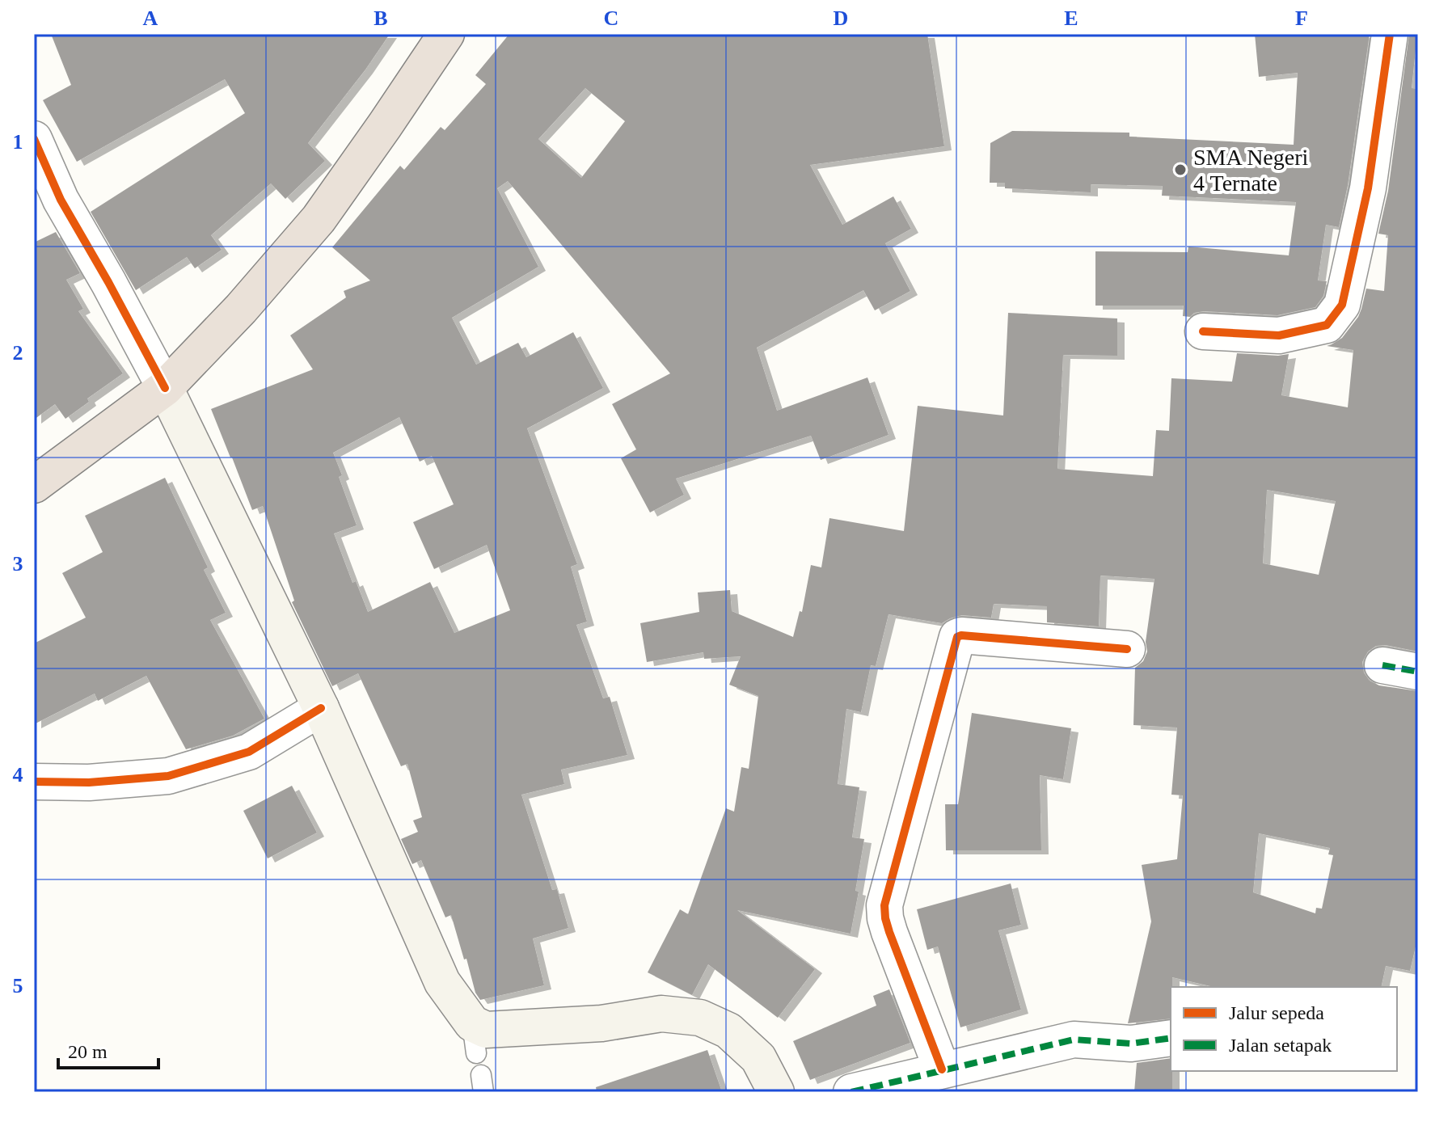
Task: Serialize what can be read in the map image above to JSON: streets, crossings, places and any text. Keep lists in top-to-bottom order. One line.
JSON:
{"places":["SMA Negeri 4 Ternate"],"legend":["Jalur sepeda","Jalan setapak"],"scale_bar":"20 m","grid":{"columns":["A","B","C","D","E","F"],"rows":["1","2","3","4","5"]}}
